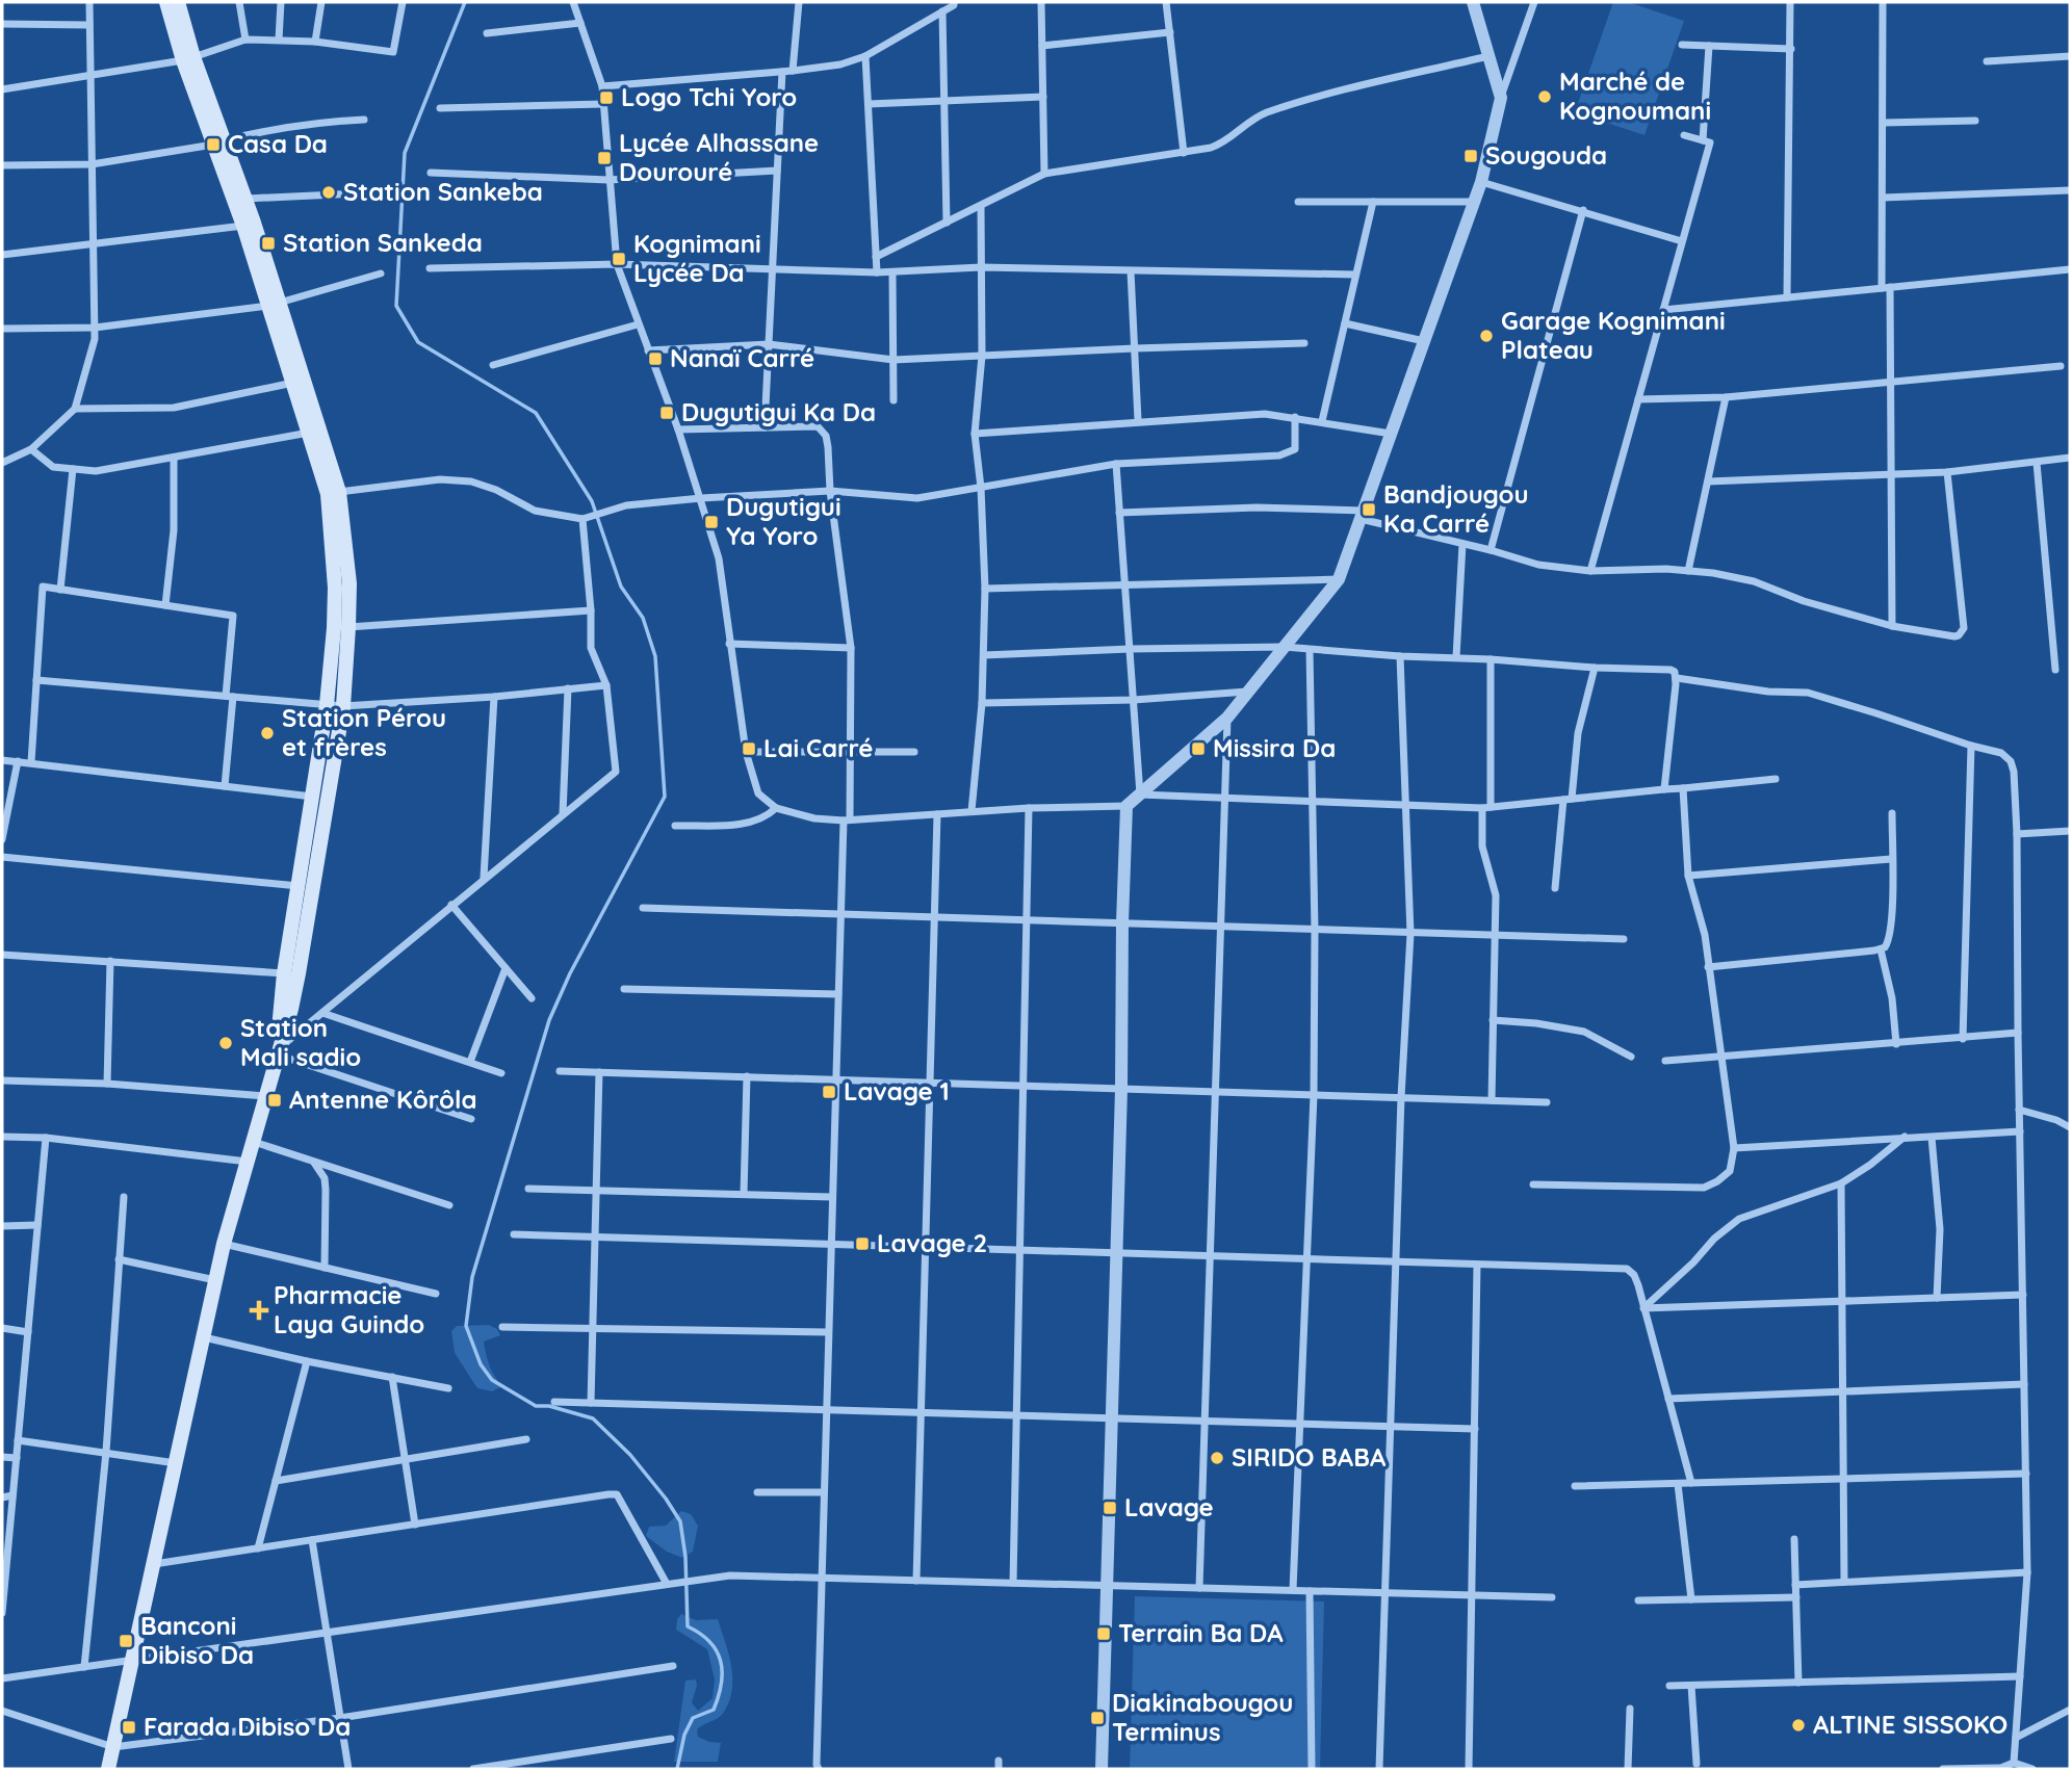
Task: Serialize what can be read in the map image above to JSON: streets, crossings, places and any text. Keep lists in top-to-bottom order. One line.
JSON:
{"places":{"other":["Marché de Kognoumani","Station Sankeba","Garage Kognimani Plateau","Station Pérou et frères","Station Mali sadio","SIRIDO BABA","ALTINE SISSOKO"],"transit":["Logo Tchi Yoro","Casa Da","Sougouda","Lycée Alhassane Dourouré","Station Sankeda","Kognimani Lycée Da","Nanaï Carré","Dugutigui Ka Da","Bandjougou Ka Carré","Dugutigui Ya Yoro","Lai Carré","Missira Da","Lavage 1","Antenne Kôrôla","Lavage 2","Lavage","Terrain Ba DA","Banconi Dibiso Da","Diakinabougou Terminus","Farada Dibiso Da"],"health":["Pharmacie Laya Guindo"]}}
